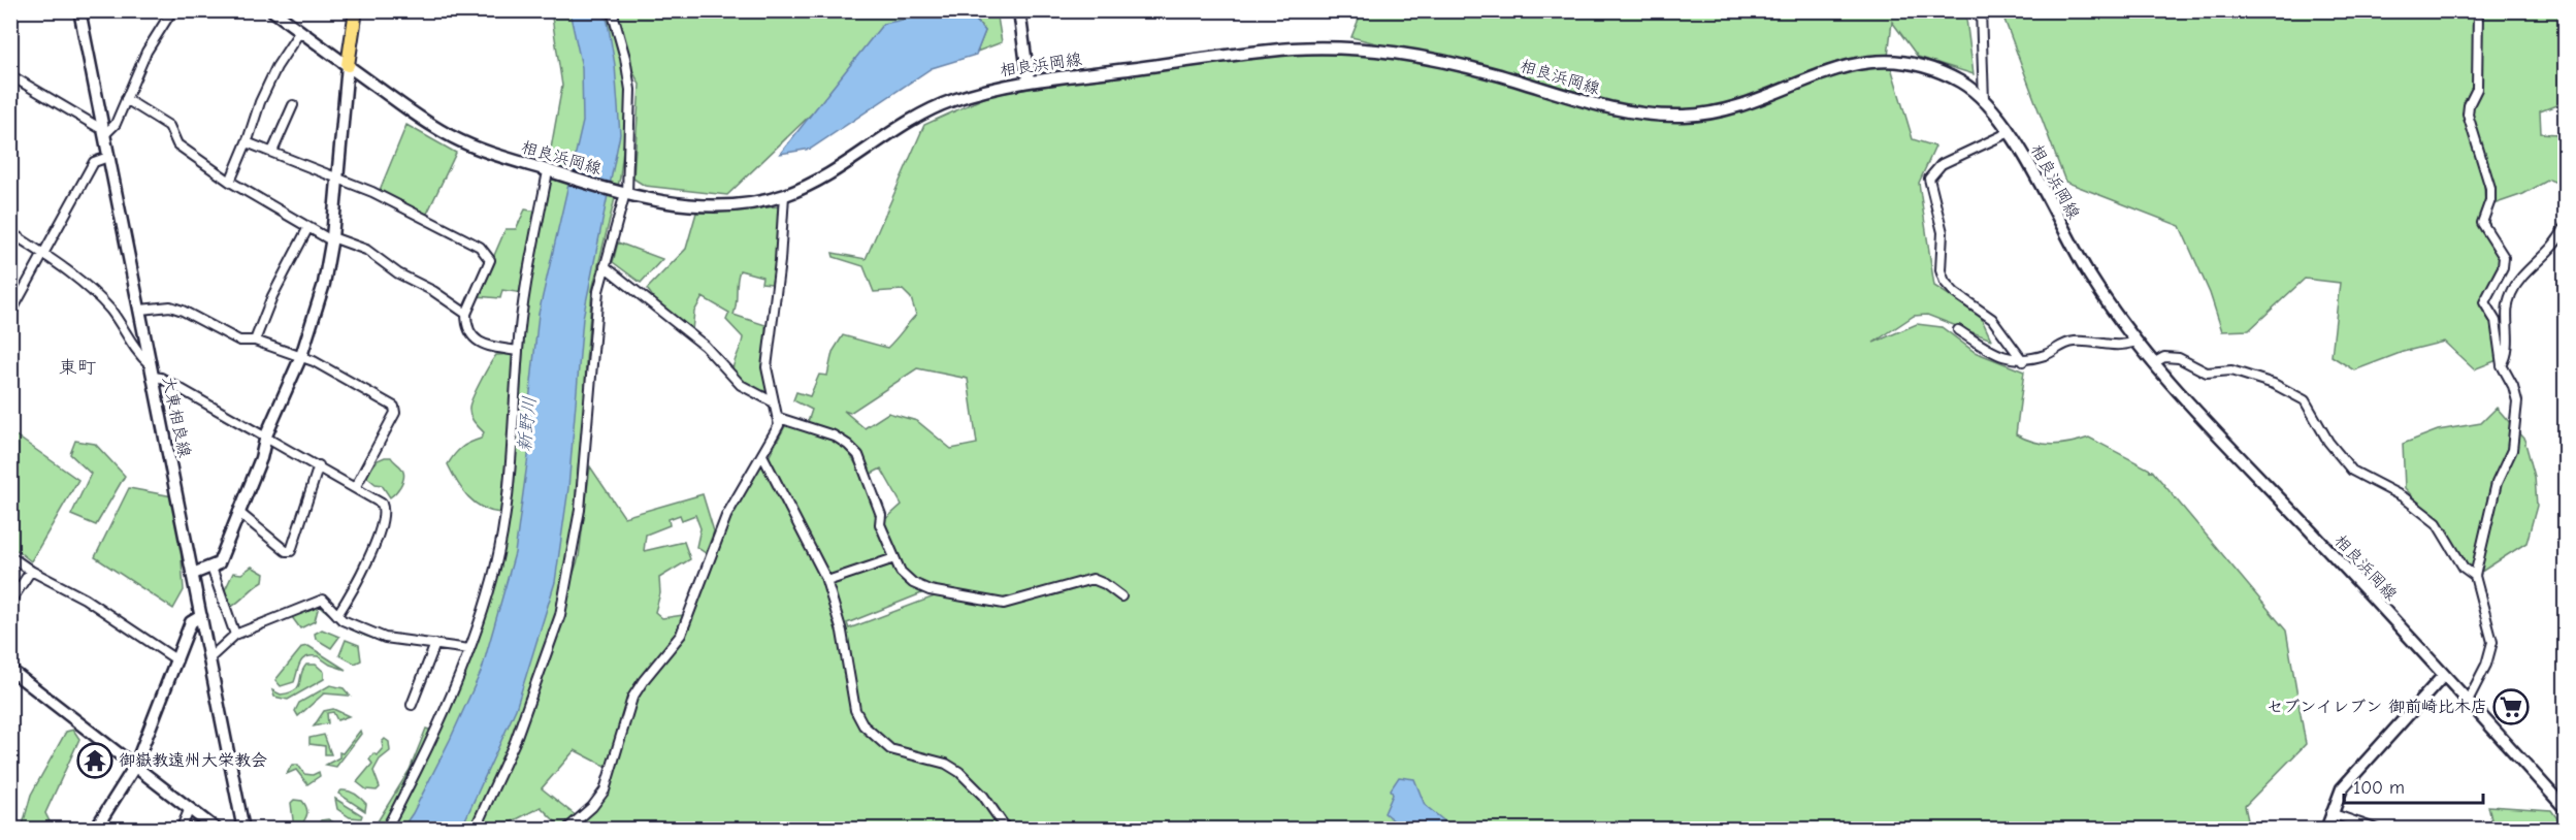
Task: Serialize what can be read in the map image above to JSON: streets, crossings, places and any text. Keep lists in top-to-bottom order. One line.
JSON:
{"streets":{"main road":["相良浜岡線","大東相良線"]},"districts":["東町"],"water":["新野川"],"places":{"supermarket":["セブンイレブン 御前崎比木店"],"temple":["御嶽教遠州大栄教会"]},"scale_bar":"100 m"}
